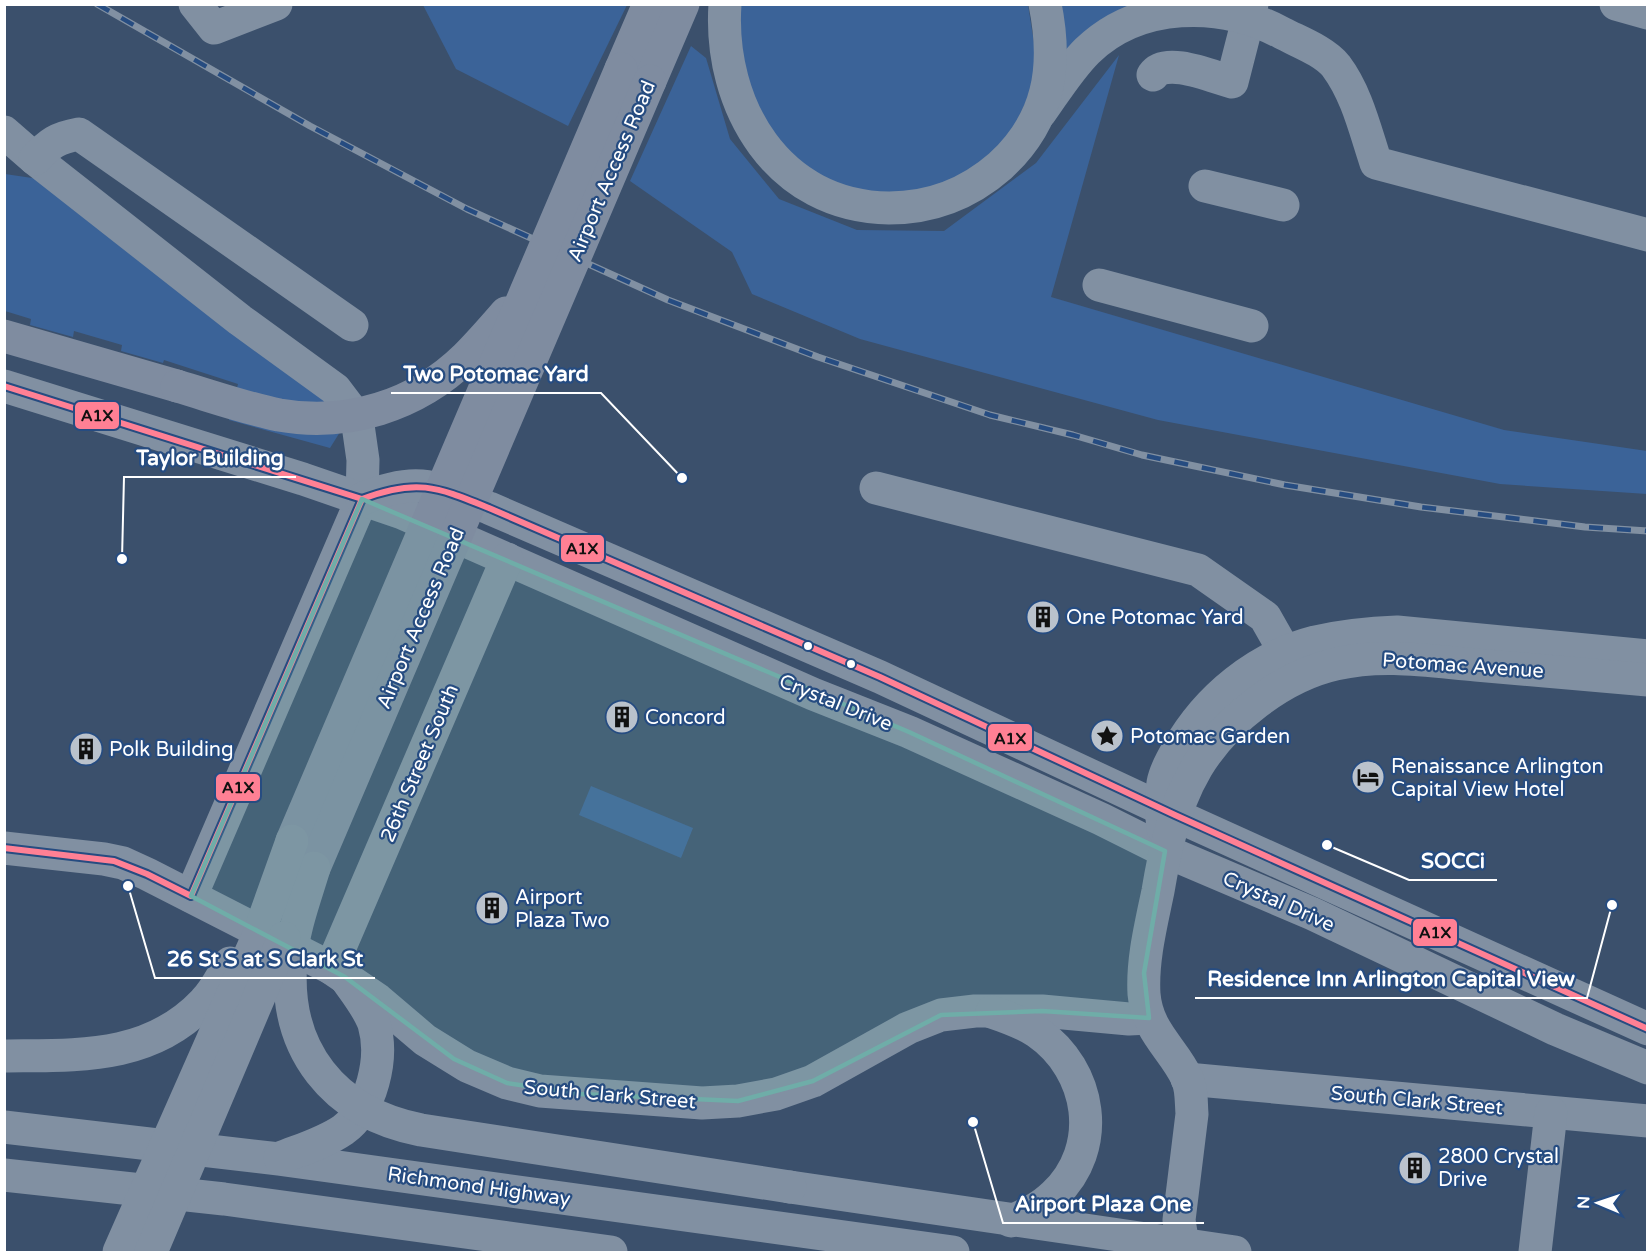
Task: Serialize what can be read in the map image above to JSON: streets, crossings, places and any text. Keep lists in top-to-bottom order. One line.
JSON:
{"streets":{"main road":["Airport Access Road","Potomac Avenue","Crystal Drive","26th Street South","South Clark Street","Richmond Highway"]},"crossings":[["Potomac Avenue","Crystal Drive"],["Potomac Avenue","South Clark Street"],["Crystal Drive","26th Street South"],["26th Street South","South Clark Street"]],"places":{"other":["Two Potomac Yard","Taylor Building","SOCCi","26 St S at S Clark St","Residence Inn Arlington Capital View","Airport Plaza One"],"building":["One Potomac Yard","Concord","Polk Building","Airport Plaza Two","2800 Crystal Drive"],"place":["Potomac Garden"],"hotel":["Renaissance Arlington Capital View Hotel"]},"lines":["transit line A1X"],"north":"left"}
